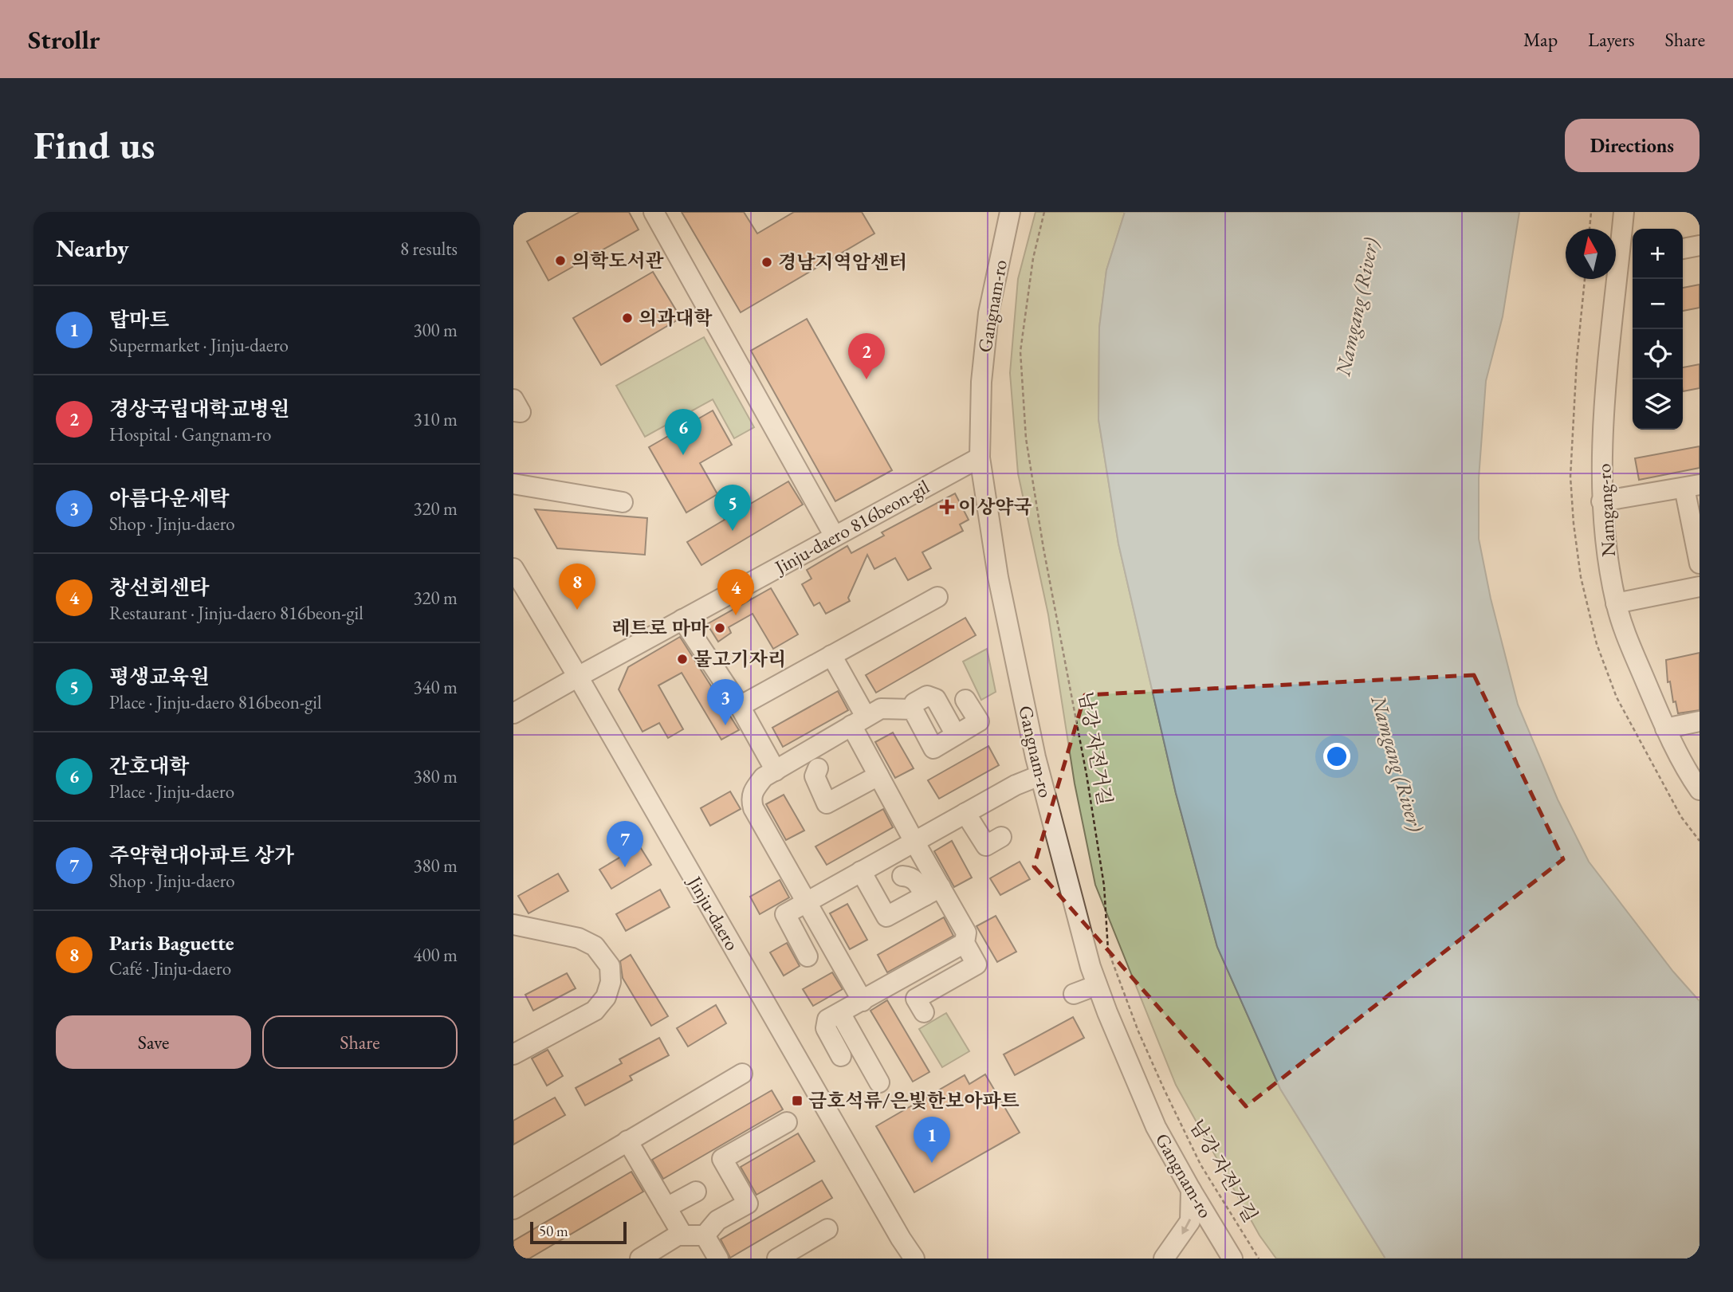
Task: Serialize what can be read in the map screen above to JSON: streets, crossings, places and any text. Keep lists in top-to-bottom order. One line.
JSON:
{"streets":{"street":["Gangnam-ro","Namgang-ro","Jinju-daero 816beon-gil","Jinju-daero"],"path":["남강 자전거길"]},"crossings":[["Gangnam-ro","Jinju-daero 816beon-gil"],["Jinju-daero 816beon-gil","Jinju-daero"]],"water":["Namgang (River)"],"places":{"other":["의학도서관","경남지역암센터","의과대학","레트로 마마","물고기자리"],"health":["이상약국"],"transit":["금호석류/은빛한보아파트"]},"scale_bar":"50 m","north":"top","page":{"header":"Strollr","nav":["Map","Layers","Share"],"buttons":["Directions",["Save","Share"]],"title":"Find us","heading":["Nearby","8 results"],"map_buttons":["+","−"],"list":[{"mark":"1","name":"탑마트","note":"Supermarket · Jinju-daero","value":"300 m"},{"mark":"2","name":"경상국립대학교병원","note":"Hospital · Gangnam-ro","value":"310 m"},{"mark":"3","name":"아름다운세탁","note":"Shop · Jinju-daero","value":"320 m"},{"mark":"4","name":"창선회센타","note":"Restaurant · Jinju-daero 816beon-gil","value":"320 m"},{"mark":"5","name":"평생교육원","note":"Place · Jinju-daero 816beon-gil","value":"340 m"},{"mark":"6","name":"간호대학","note":"Place · Jinju-daero","value":"380 m"},{"mark":"7","name":"주약현대아파트 상가","note":"Shop · Jinju-daero","value":"380 m"},{"mark":"8","name":"Paris Baguette","note":"Café · Jinju-daero","value":"400 m"}],"pins":["2","6","5","8","4","3","7","1"],"scale":"50 m"}}
